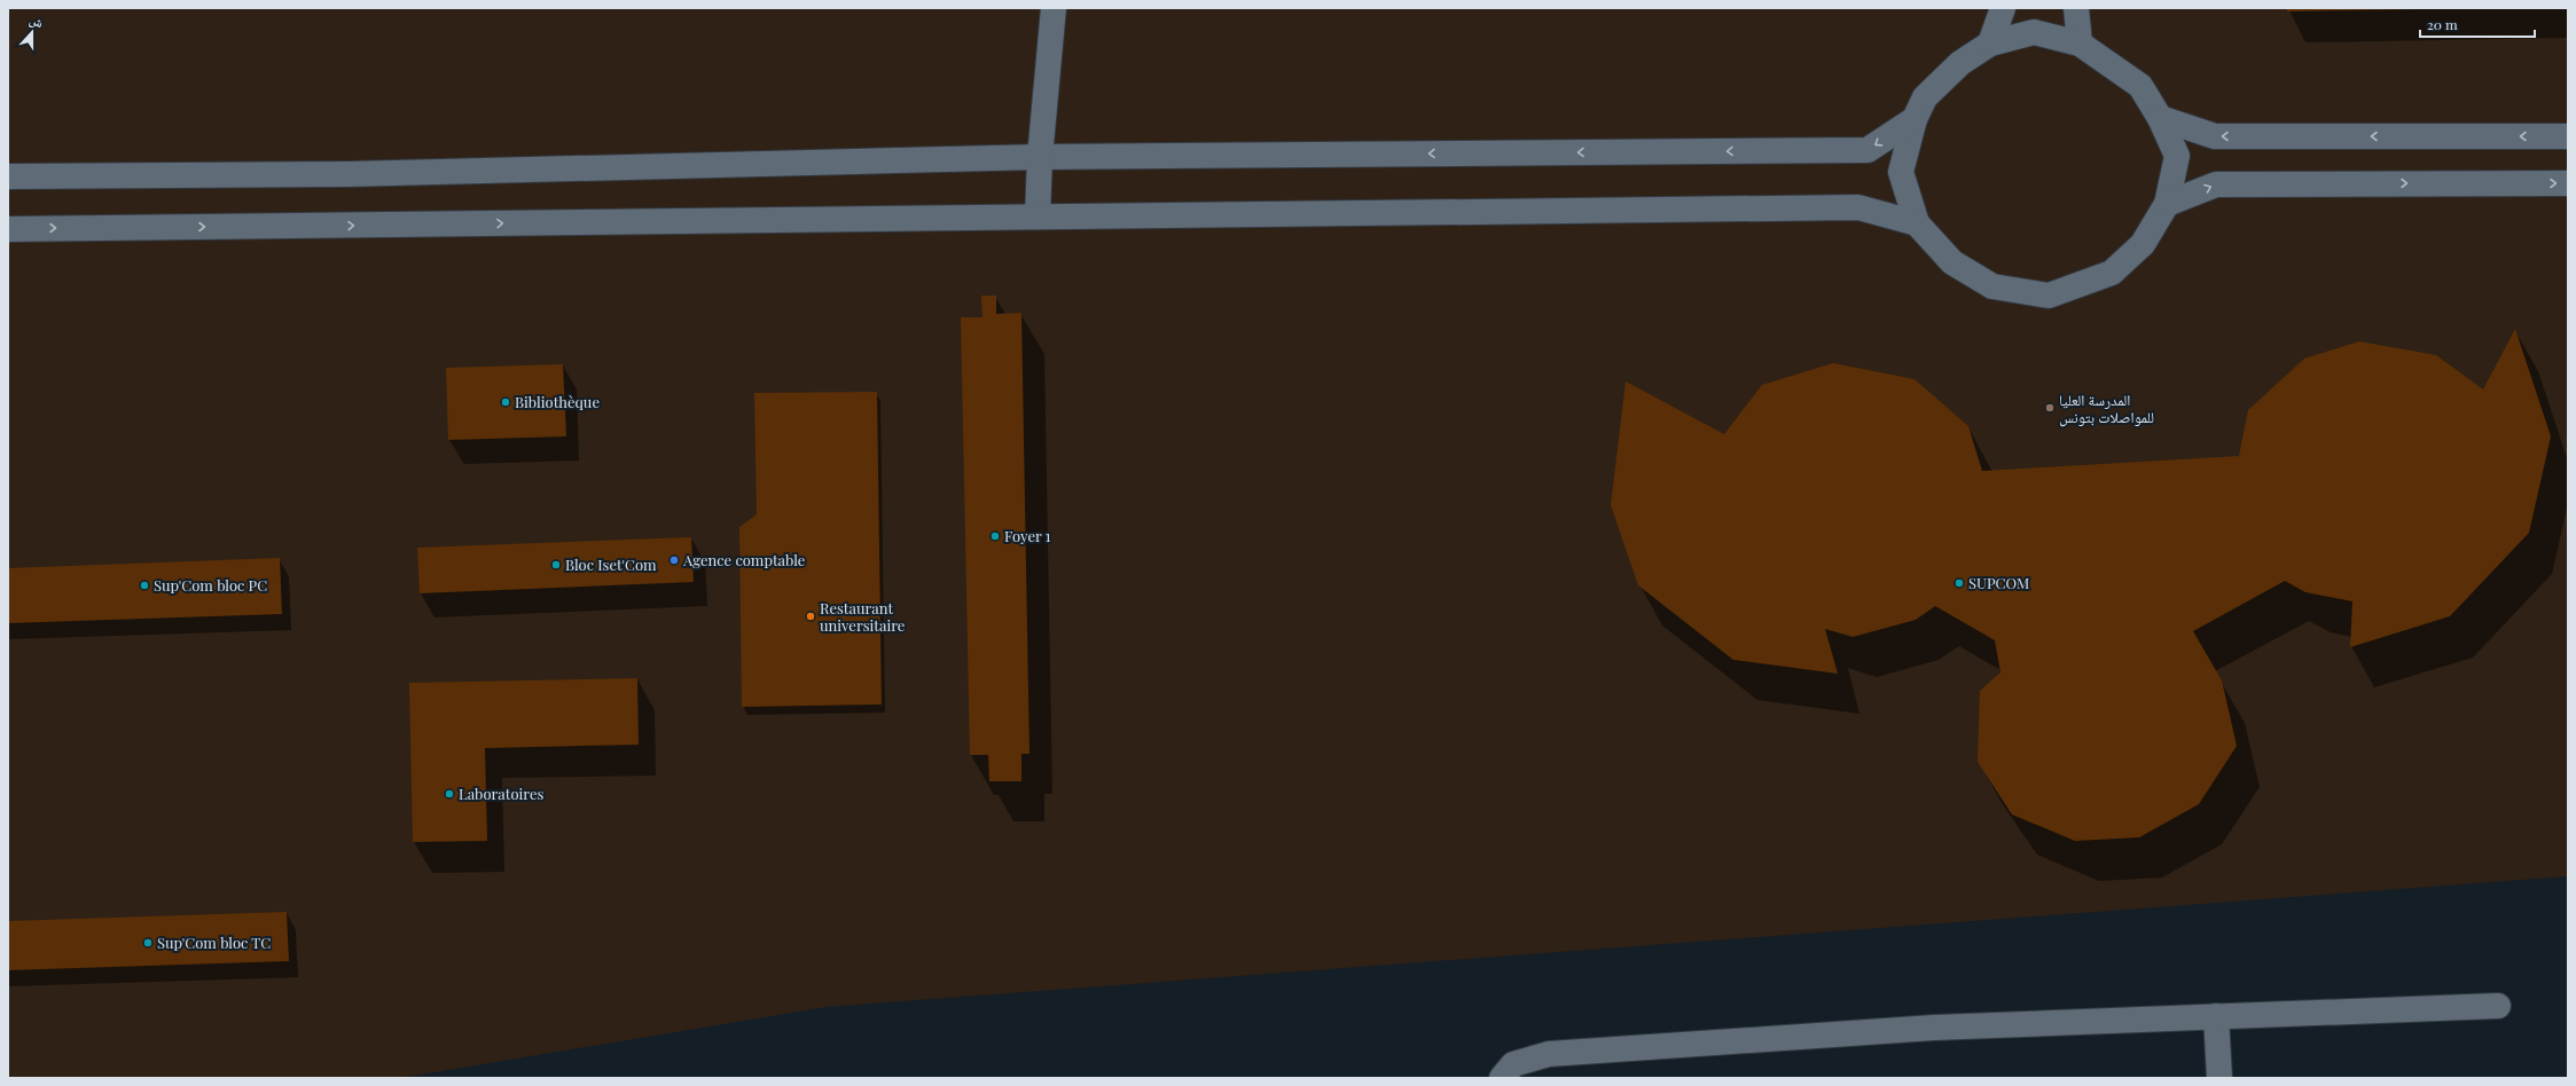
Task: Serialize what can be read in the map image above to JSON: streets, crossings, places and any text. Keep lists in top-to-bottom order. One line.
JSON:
{"places":["Bibliothèque","المدرسة العليا للمواصلات بتونس","Foyer 1","Agence comptable","Bloc Iset'Com","SUPCOM","Sup'Com bloc PC","Restaurant universitaire","Laboratoires","Sup'Com bloc TC"],"scale_bar":"20 m","north":"top"}
